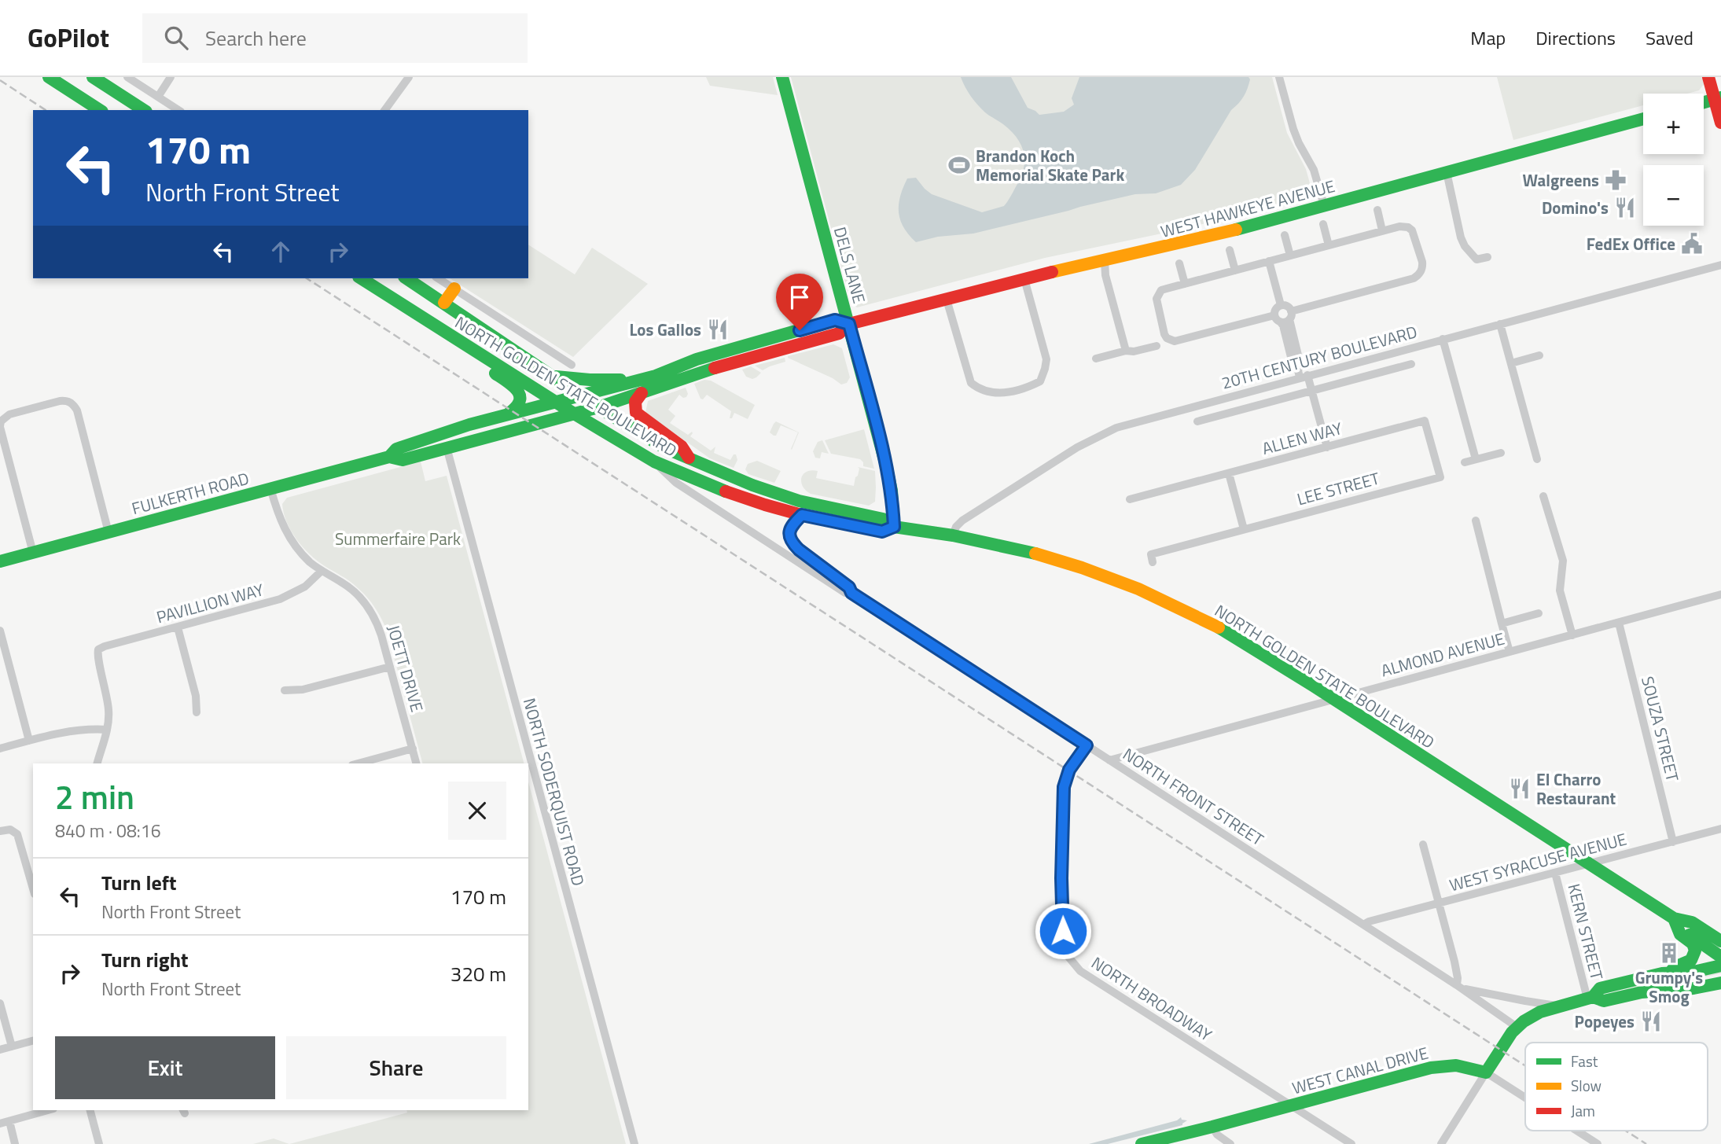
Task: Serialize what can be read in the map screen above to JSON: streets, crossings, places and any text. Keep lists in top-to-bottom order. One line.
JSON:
{"streets":{"street":["WEST HAWKEYE AVENUE","DELS LANE","20TH CENTURY BOULEVARD","NORTH GOLDEN STATE BOULEVARD","ALLEN WAY","LEE STREET","FULKERTH ROAD","PAVILLION WAY","ALMOND AVENUE","JOETT DRIVE","SOUZA STREET","NORTH SODERQUIST ROAD","NORTH FRONT STREET","WEST SYRACUSE AVENUE","KERN STREET","NORTH BROADWAY","WEST CANAL DRIVE"]},"crossings":[["WEST HAWKEYE AVENUE","DELS LANE"],["WEST HAWKEYE AVENUE","NORTH GOLDEN STATE BOULEVARD"],["WEST HAWKEYE AVENUE","FULKERTH ROAD"],["DELS LANE","NORTH GOLDEN STATE BOULEVARD"],["20TH CENTURY BOULEVARD","NORTH GOLDEN STATE BOULEVARD"],["NORTH GOLDEN STATE BOULEVARD","FULKERTH ROAD"],["NORTH GOLDEN STATE BOULEVARD","ALMOND AVENUE"],["NORTH GOLDEN STATE BOULEVARD","NORTH FRONT STREET"],["NORTH GOLDEN STATE BOULEVARD","WEST SYRACUSE AVENUE"],["ALLEN WAY","LEE STREET"],["FULKERTH ROAD","JOETT DRIVE"],["FULKERTH ROAD","NORTH SODERQUIST ROAD"],["PAVILLION WAY","JOETT DRIVE"],["ALMOND AVENUE","SOUZA STREET"],["ALMOND AVENUE","NORTH FRONT STREET"],["SOUZA STREET","WEST SYRACUSE AVENUE"],["NORTH FRONT STREET","WEST SYRACUSE AVENUE"],["NORTH FRONT STREET","NORTH BROADWAY"],["WEST SYRACUSE AVENUE","KERN STREET"],["NORTH BROADWAY","WEST CANAL DRIVE"]],"parks":["Summerfaire Park"],"places":{"sports":["Brandon Koch Memorial Skate Park"],"pharmacy":["Walgreens"],"restaurant":["Domino's","Los Gallos","El Charro Restaurant","Popeyes"],"public building":["FedEx Office"],"building":["Grumpy's Smog"]},"legend":["Fast","Slow","Jam"],"page":{"header":"GoPilot","search":"Search here","nav":["Map","Directions","Saved"],"map_buttons":["+","−"],"turn":["170 m","North Front Street"],"heading":["2 min","840 m · 08:16"],"list":[{"name":"Turn left","note":"North Front Street","value":"170 m"},{"name":"Turn right","note":"North Front Street","value":"320 m"}],"buttons":["Exit","Share"]}}
